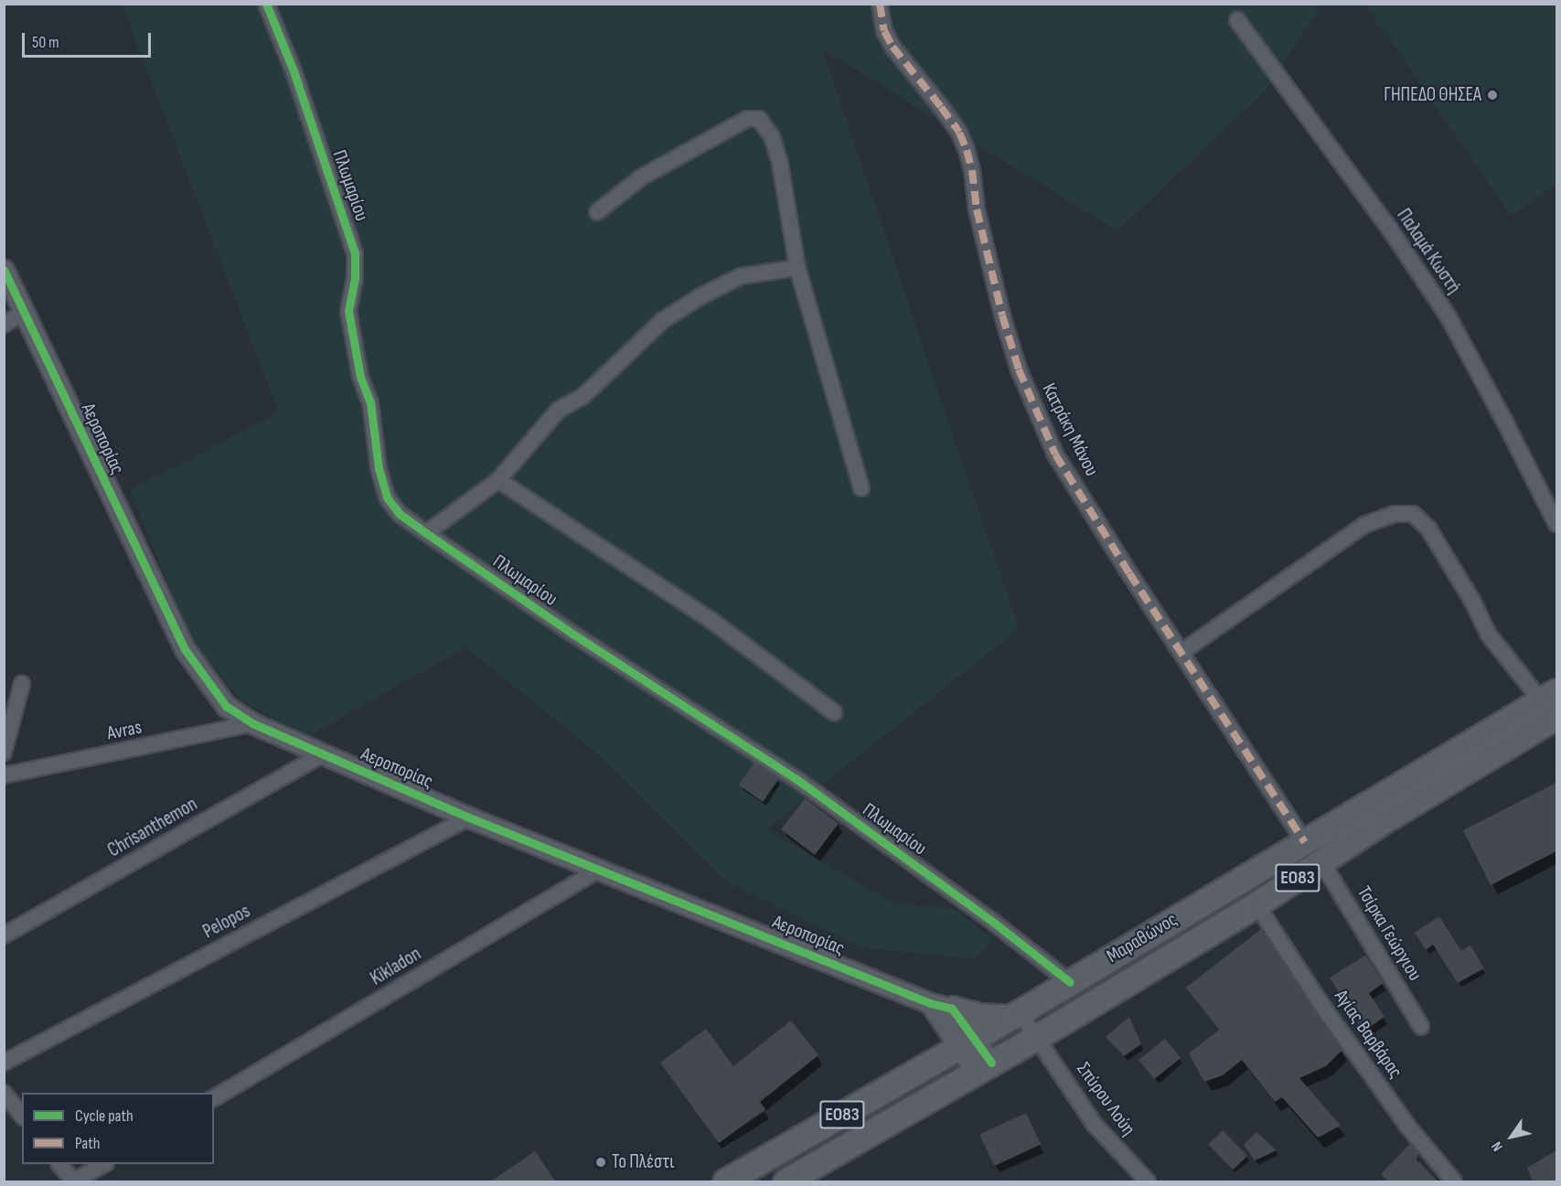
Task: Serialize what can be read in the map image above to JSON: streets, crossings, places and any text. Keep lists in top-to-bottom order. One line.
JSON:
{"streets":{"main road":["ΕΟ83","Μαραθώνος"],"street":["Πλωμαρίου","Παλαμά Κωστή","Κατράκη Μάνου","Αεροπορίας","Avras","Chrisanthemon","Pelopos","Τσίρκα Γεώργιου","Kikladon","Αγίας Βαρβάρας","Σπύρου Λούη"]},"crossings":[["Πλωμαρίου","Μαραθώνος"],["Κατράκη Μάνου","Μαραθώνος"],["Αεροπορίας","Avras"],["Αεροπορίας","Chrisanthemon"],["Αεροπορίας","Pelopos"],["Αεροπορίας","Kikladon"],["Τσίρκα Γεώργιου","Μαραθώνος"],["Μαραθώνος","Αγίας Βαρβάρας"],["Μαραθώνος","Σπύρου Λούη"]],"places":["ΓΗΠΕΔΟ ΘΗΣΕΑ","Το Πλέστι"],"legend":["Cycle path","Path"],"scale_bar":"50 m","north":"bottom left"}
